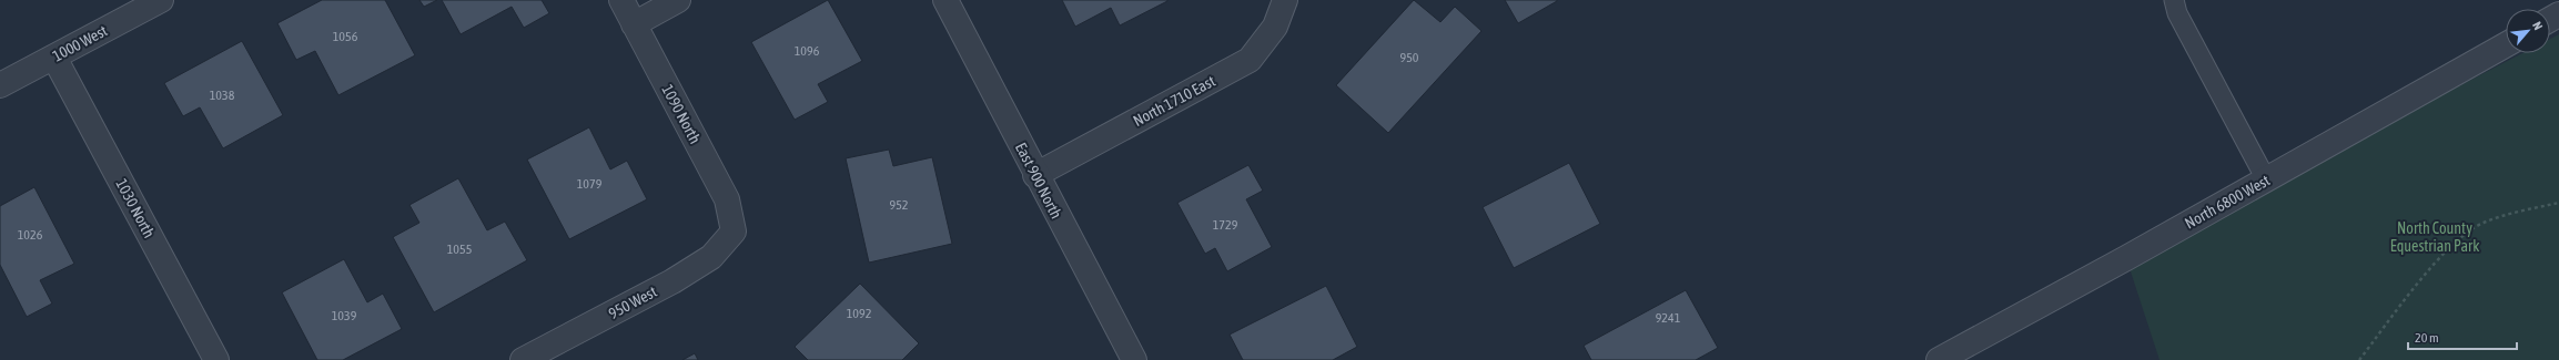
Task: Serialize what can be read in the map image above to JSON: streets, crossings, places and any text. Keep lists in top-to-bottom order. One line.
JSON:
{"streets":{"street":["1000 West","North 1710 East","1090 North","East 900 North","North 6800 West","1030 North","950 West"]},"crossings":[["1000 West","1030 North"],["North 1710 East","East 900 North"],["1090 North","950 West"]],"parks":["North County Equestrian Park"],"house_numbers":["1056","1096","950","1038","1079","952","1729","1026","1055","1092","1039","9241"],"scale_bar":"20 m","north":"top right"}
